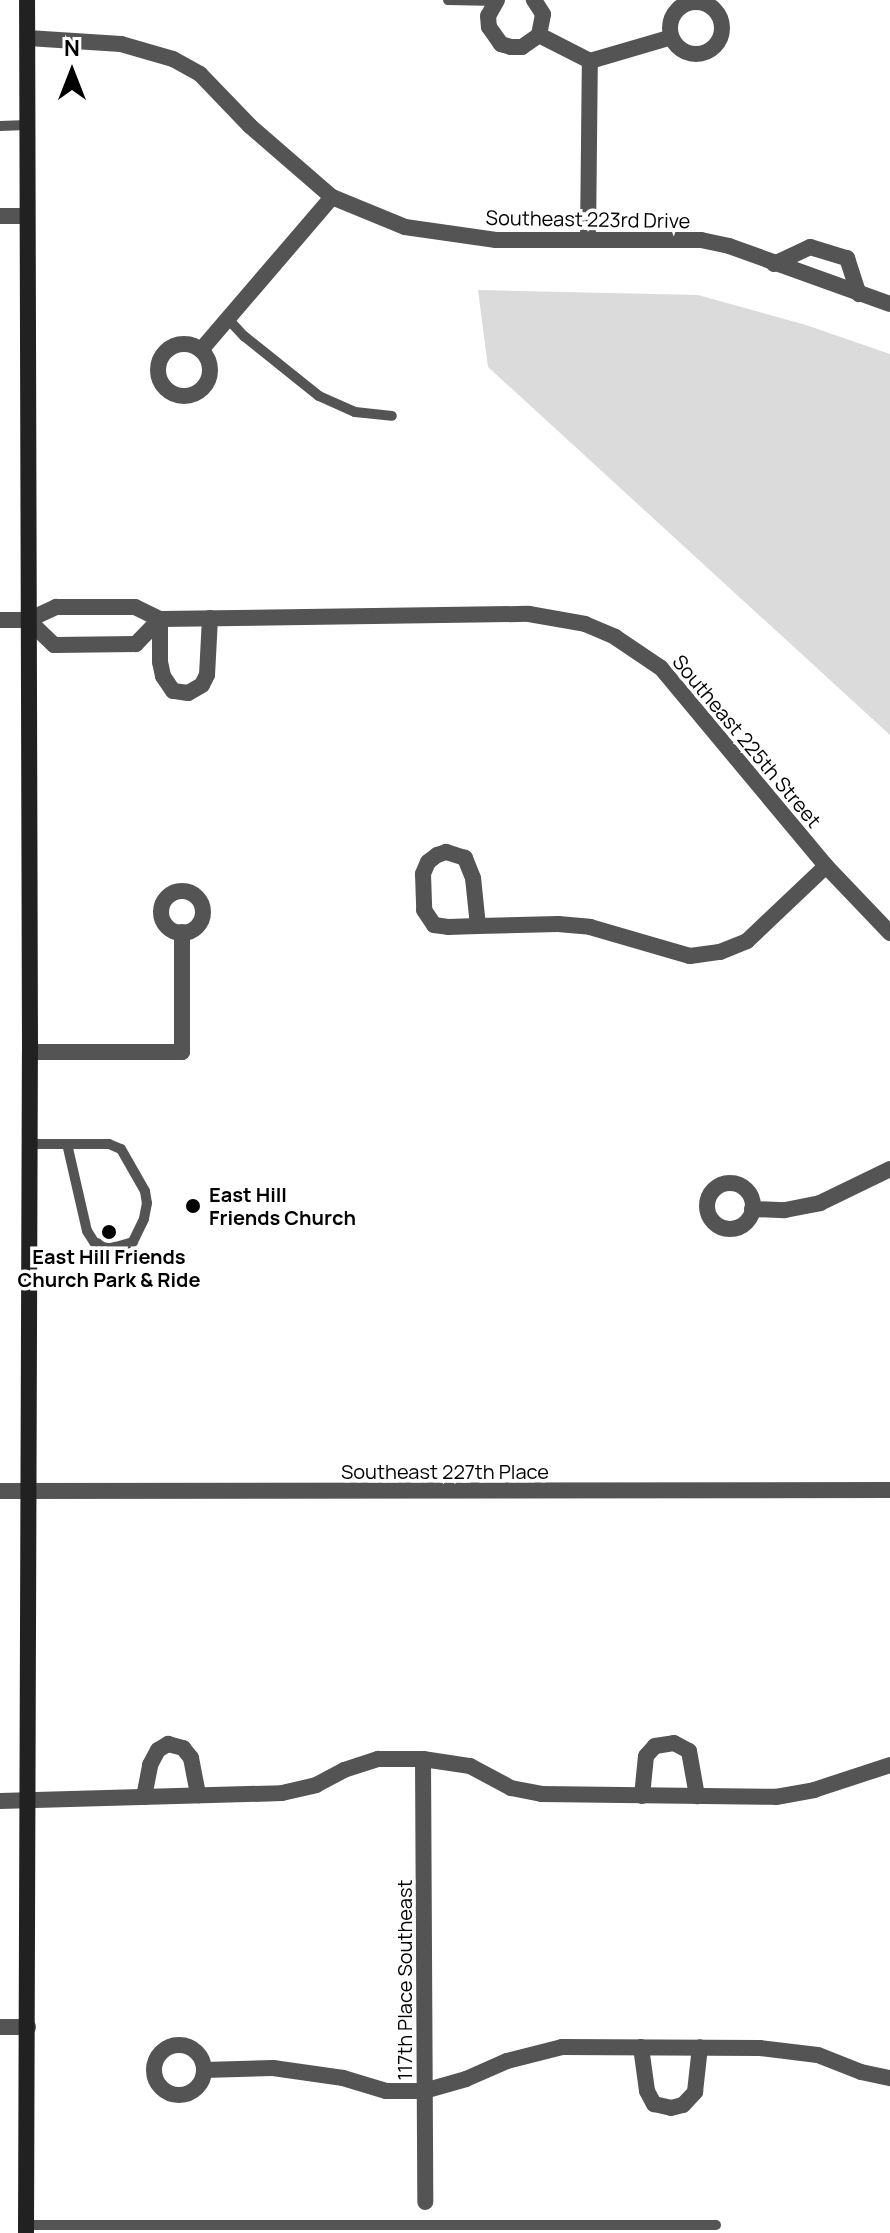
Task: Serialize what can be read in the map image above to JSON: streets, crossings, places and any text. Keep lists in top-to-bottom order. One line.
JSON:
{"streets":{"street":["Southeast 223rd Drive","Southeast 225th Street","Southeast 227th Place","117th Place Southeast"]},"places":["East Hill Friends Church","East Hill Friends Church Park & Ride"],"north":"top"}
